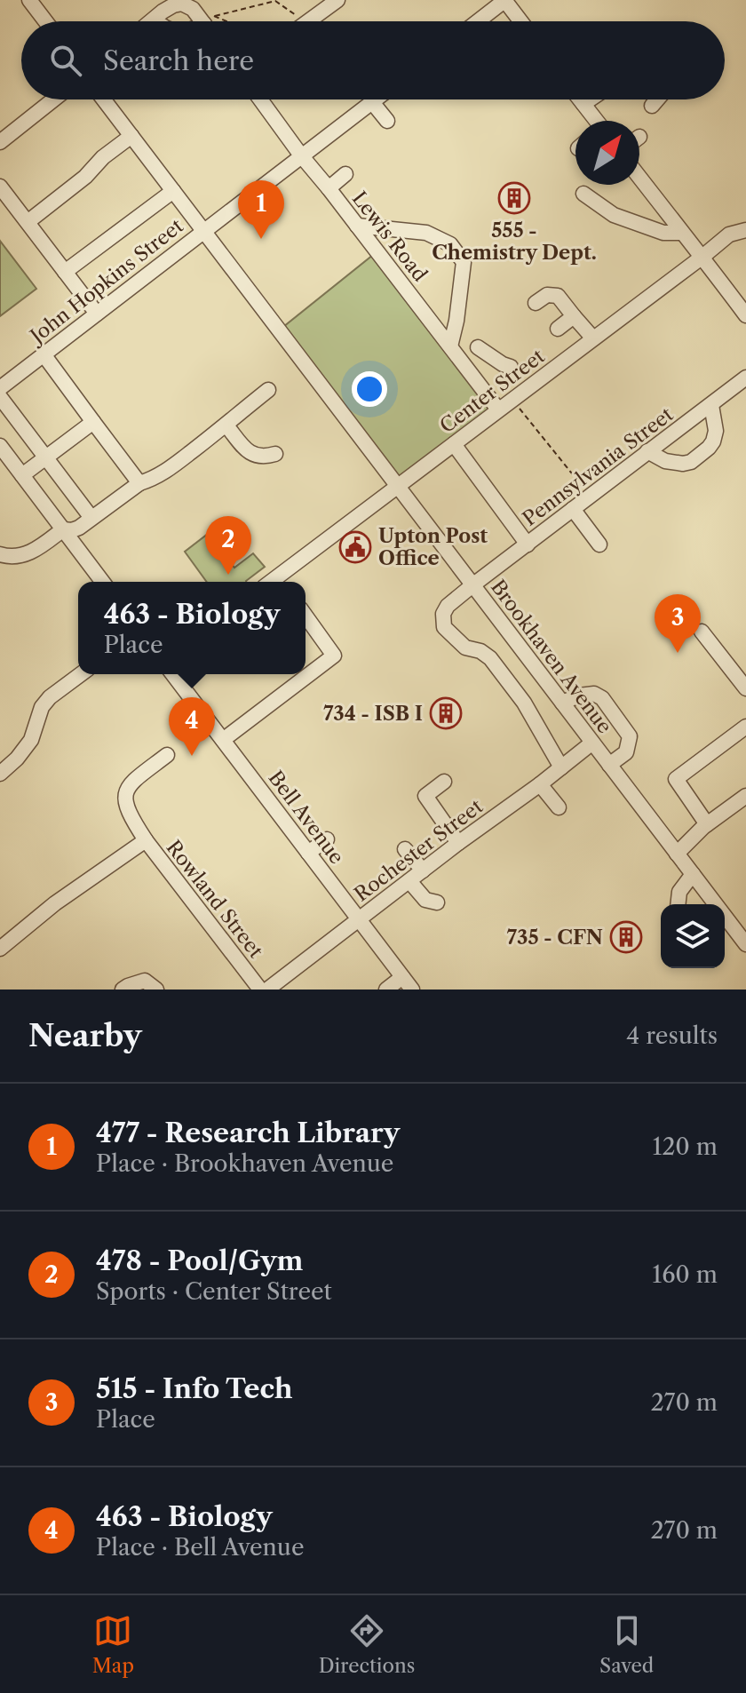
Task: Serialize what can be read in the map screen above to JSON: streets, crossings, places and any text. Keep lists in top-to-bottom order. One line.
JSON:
{"streets":{"street":["Lewis Road","John Hopkins Street","Center Street","Pennsylvania Street","Brookhaven Avenue","Bell Avenue","Rochester Street","Rowland Street"]},"crossings":[["Lewis Road","John Hopkins Street"],["Lewis Road","Center Street"],["John Hopkins Street","Brookhaven Avenue"],["Center Street","Brookhaven Avenue"],["Pennsylvania Street","Brookhaven Avenue"],["Pennsylvania Street","Rochester Street"],["Brookhaven Avenue","Rochester Street"],["Bell Avenue","Rochester Street"]],"places":{"building":["555 - Chemistry Dept.","734 - ISB I","735 - CFN"],"public building":["Upton Post Office"]},"north":"top right","page":{"search":"Search here","pins":["1","2","3","4"],"popup":["463 - Biology","Place"],"heading":["Nearby","4 results"],"list":[{"mark":"1","name":"477 - Research Library","note":"Place · Brookhaven Avenue","value":"120 m"},{"mark":"2","name":"478 - Pool/Gym","note":"Sports · Center Street","value":"160 m"},{"mark":"3","name":"515 - Info Tech","note":"Place","value":"270 m"},{"mark":"4","name":"463 - Biology","note":"Place · Bell Avenue","value":"270 m"}],"nav":["Map","Directions","Saved"]}}
